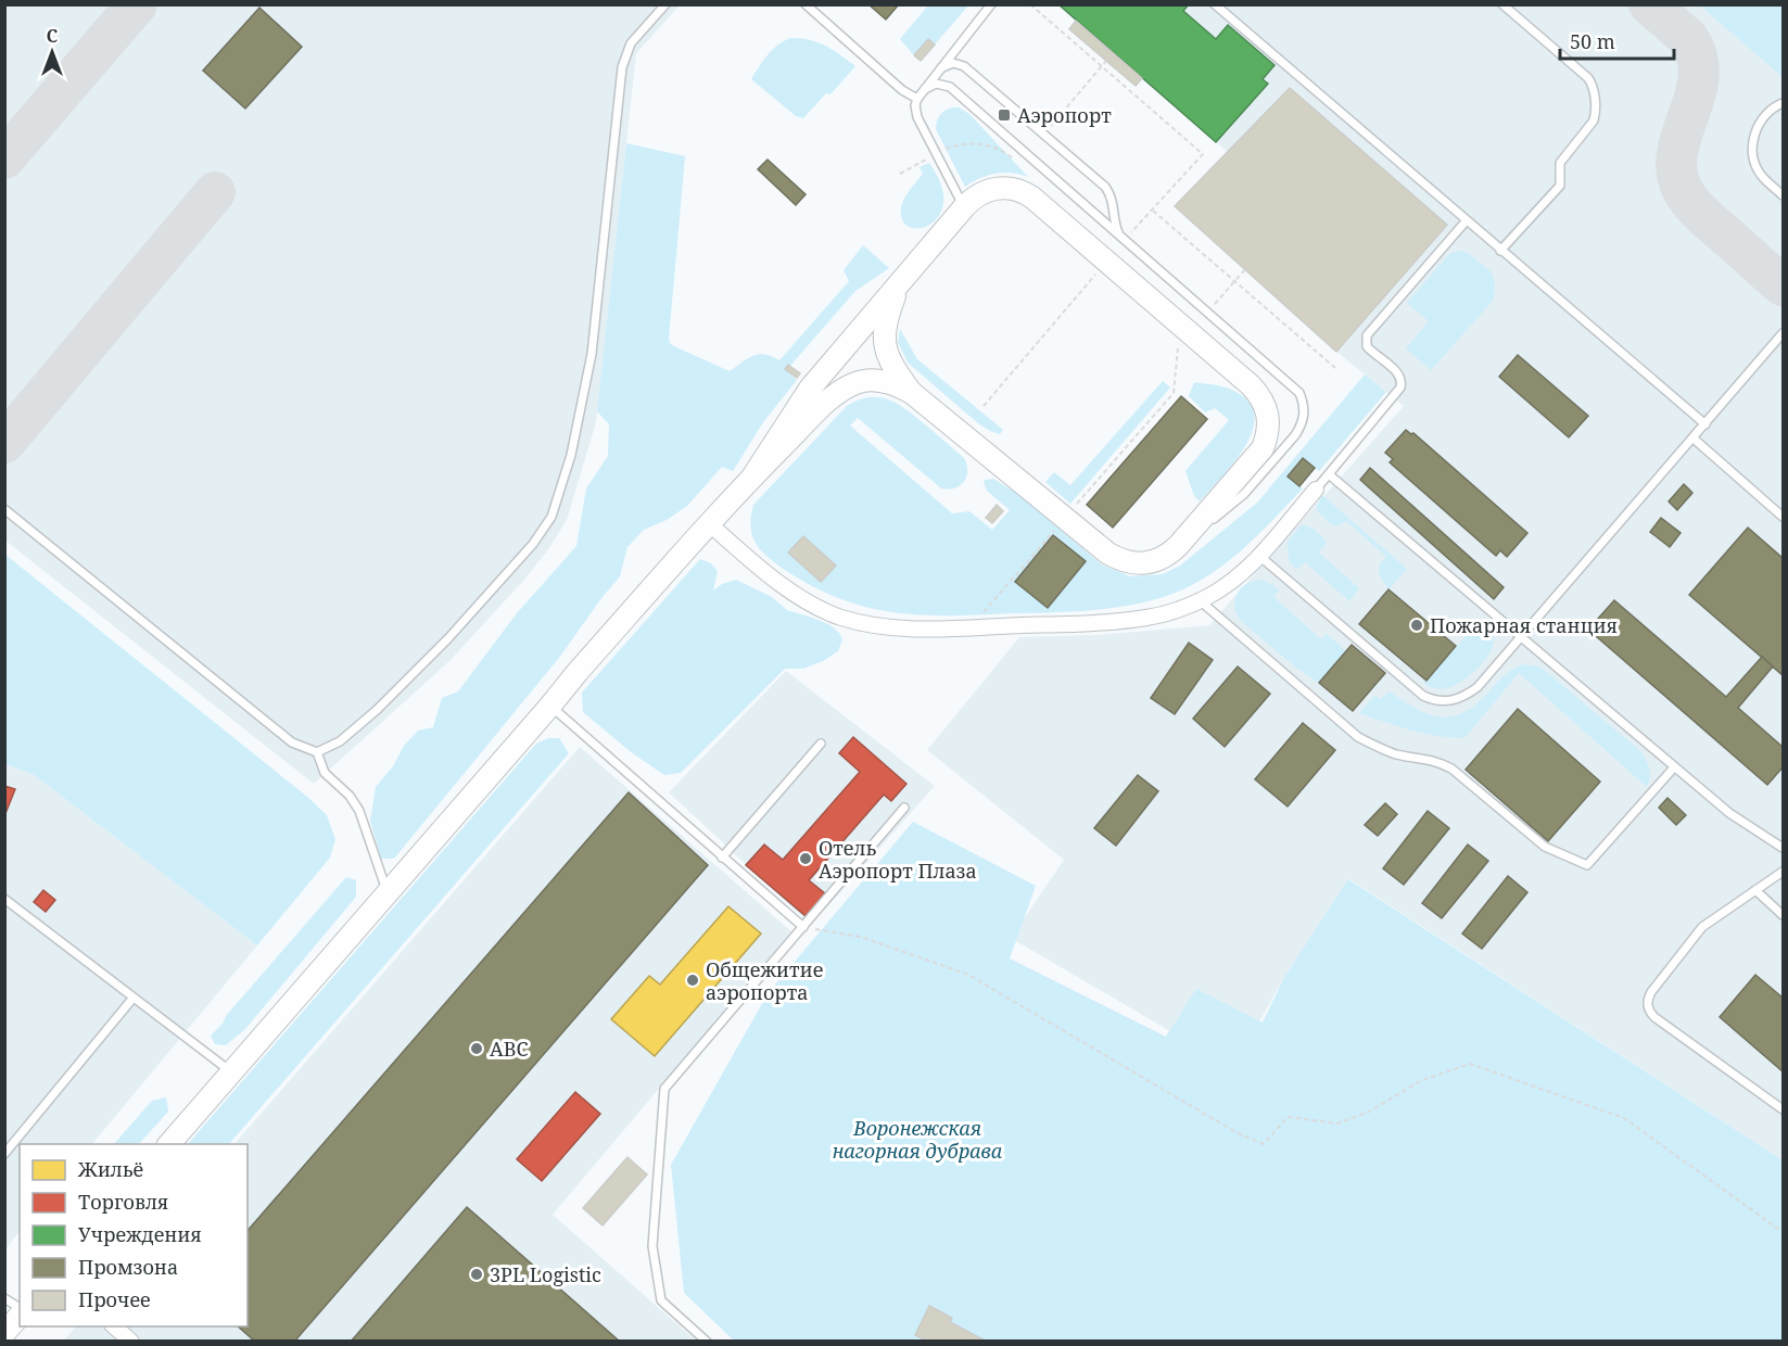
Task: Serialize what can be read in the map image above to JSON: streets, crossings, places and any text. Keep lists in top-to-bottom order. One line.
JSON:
{"parks":["Воронежская нагорная дубрава"],"places":{"transit":["Аэропорт"],"other":["Пожарная станция","Отель Аэропорт Плаза","Общежитие аэропорта","ABC","3PL Logistic"]},"legend":["Жильё","Торговля","Учреждения","Промзона","Прочее"],"scale_bar":"50 m","north":"top"}
